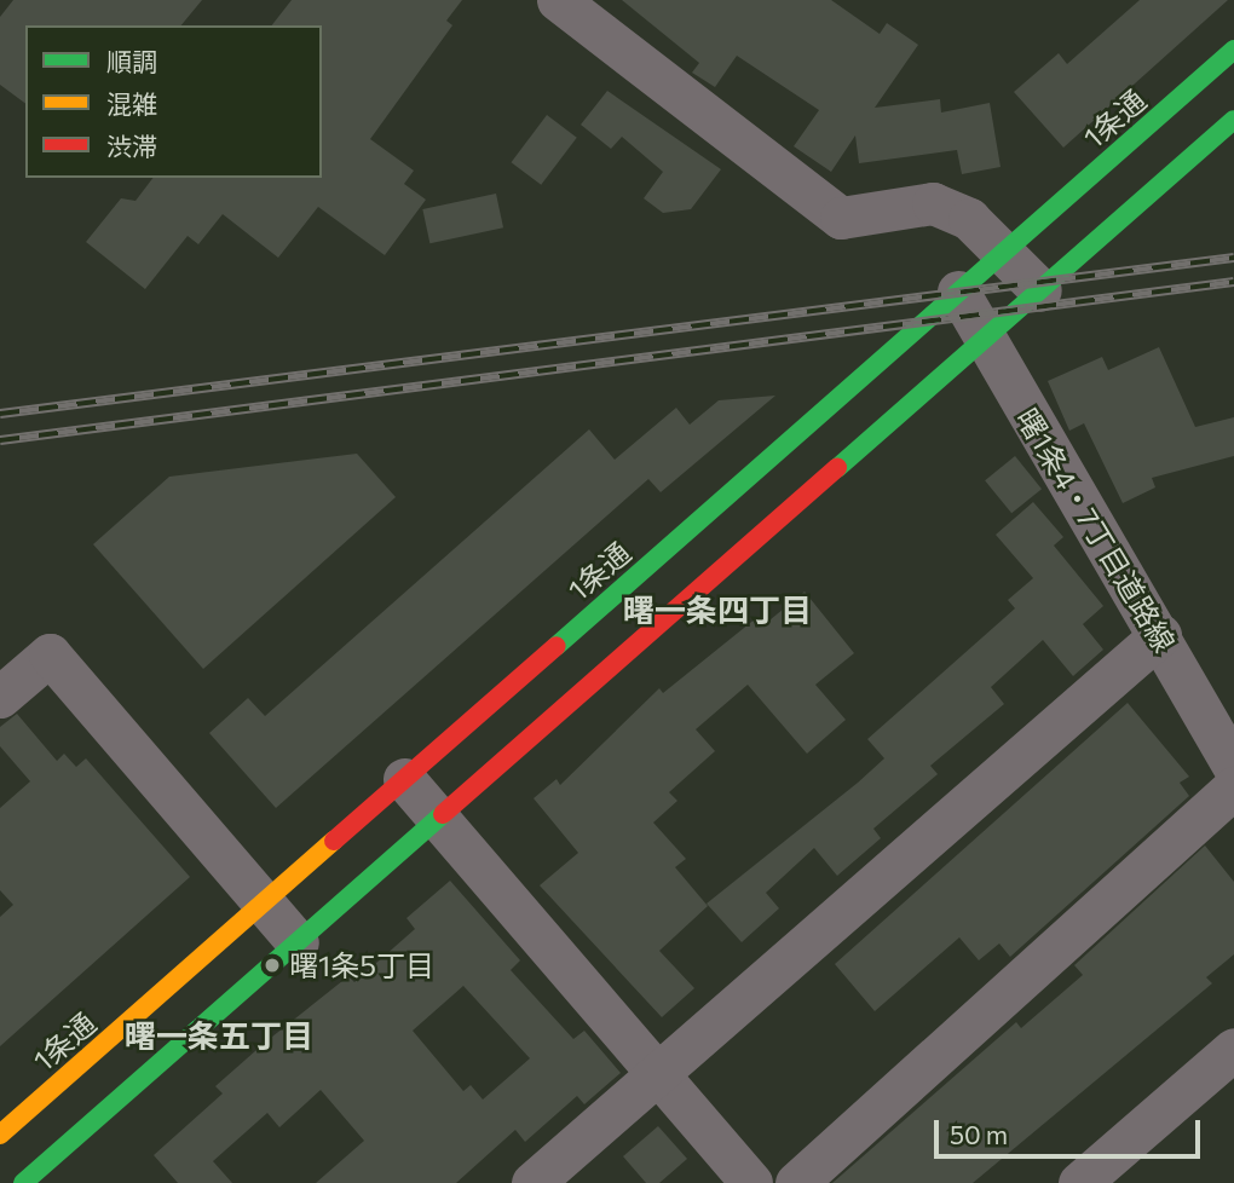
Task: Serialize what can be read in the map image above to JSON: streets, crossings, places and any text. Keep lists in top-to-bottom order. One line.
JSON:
{"streets":{"street":["1条通","曙1条4・7丁目道路線"]},"crossings":[["1条通","曙1条4・7丁目道路線"]],"districts":["曙一条四丁目","曙一条五丁目"],"places":["曙1条5丁目"],"legend":["順調","混雑","渋滞"],"scale_bar":"50 m"}
